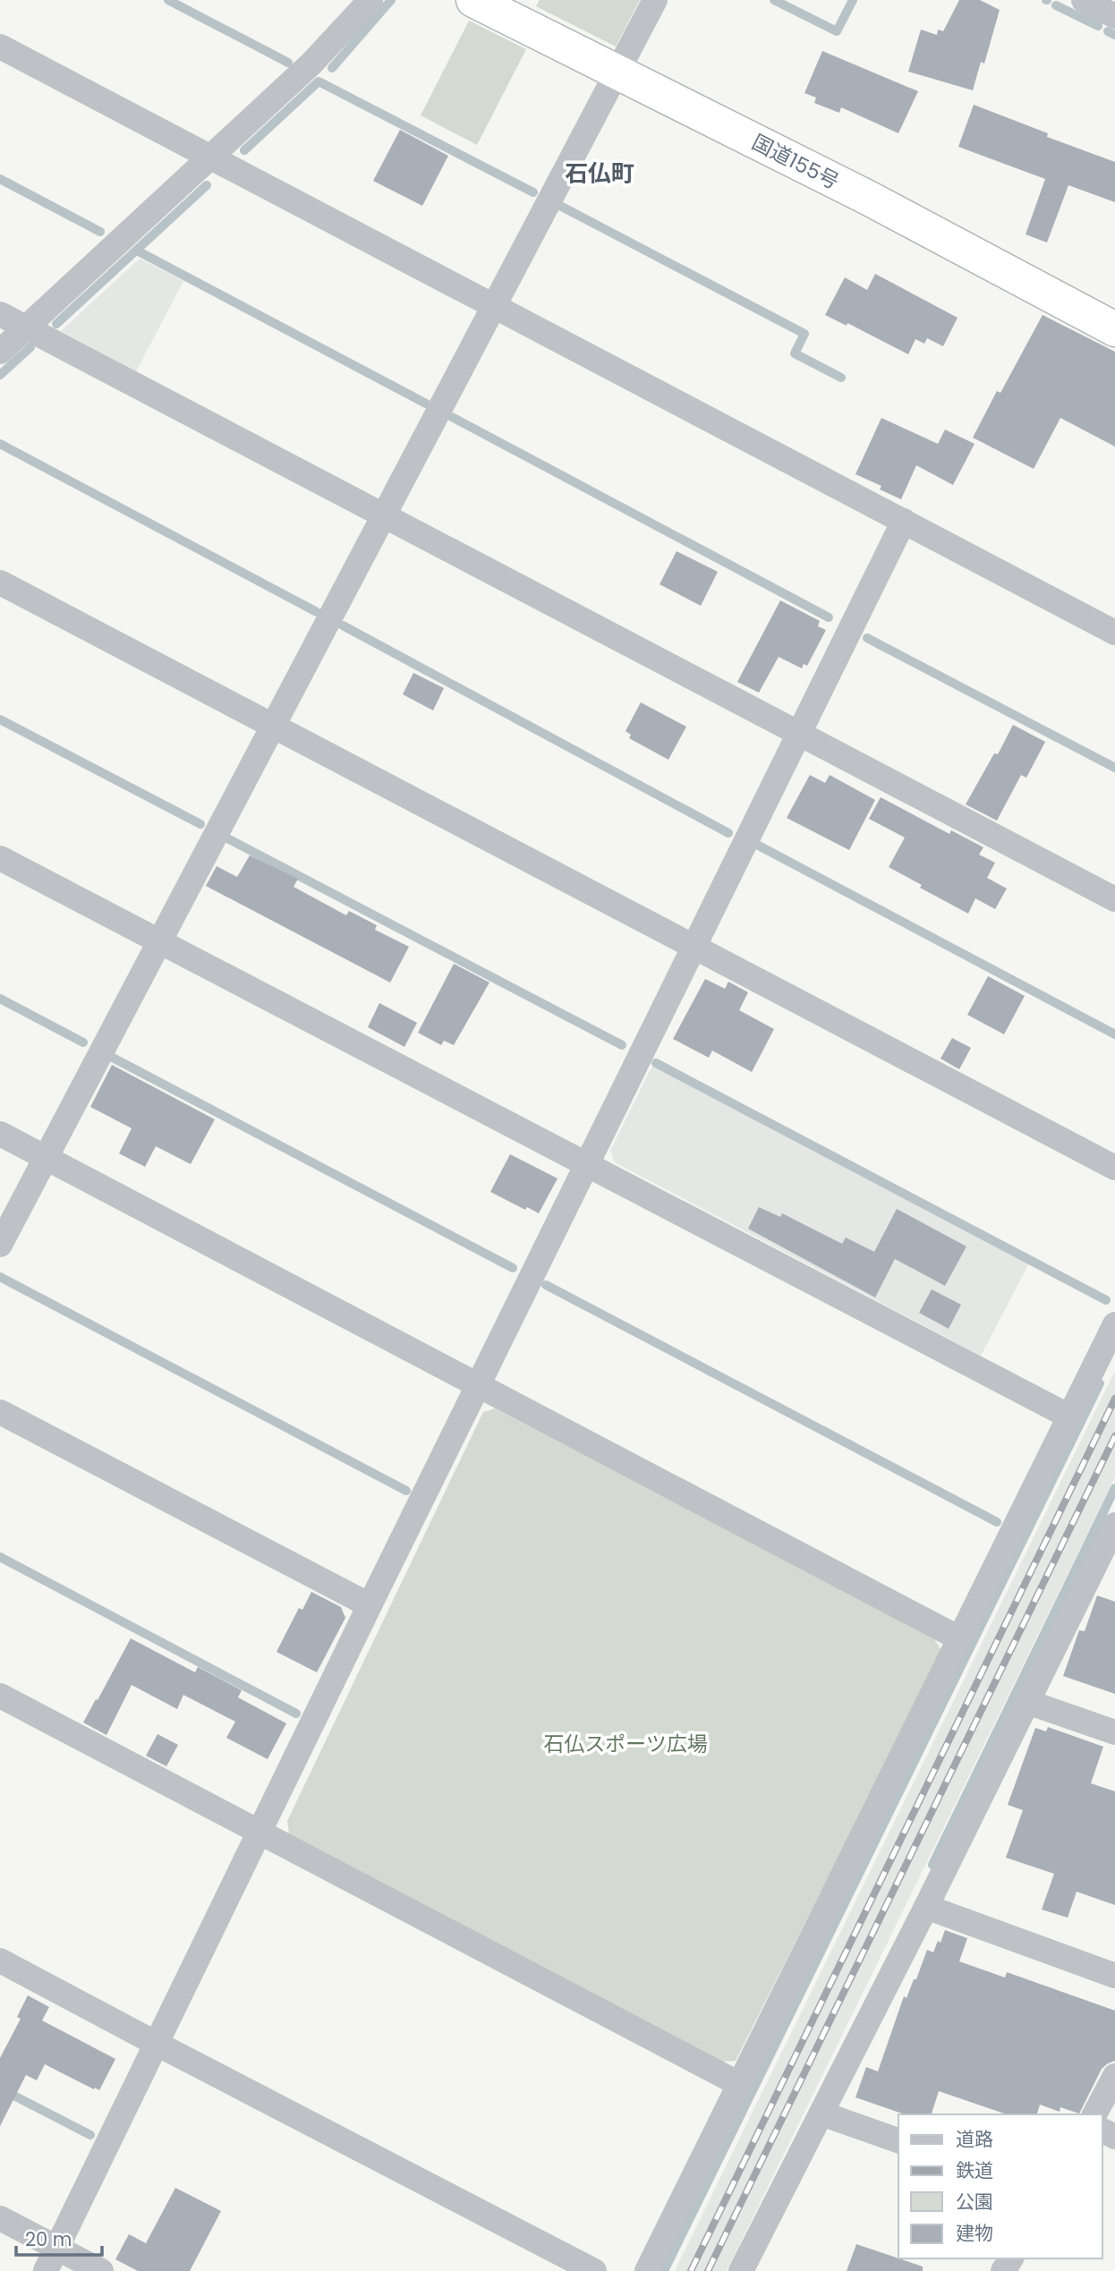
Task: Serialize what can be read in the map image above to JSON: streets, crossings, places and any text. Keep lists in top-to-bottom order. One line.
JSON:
{"streets":{"highway":["国道155号"]},"districts":["石仏町"],"parks":["石仏スポーツ広場"],"legend":["道路","鉄道","公園","建物"],"scale_bar":"20 m"}
